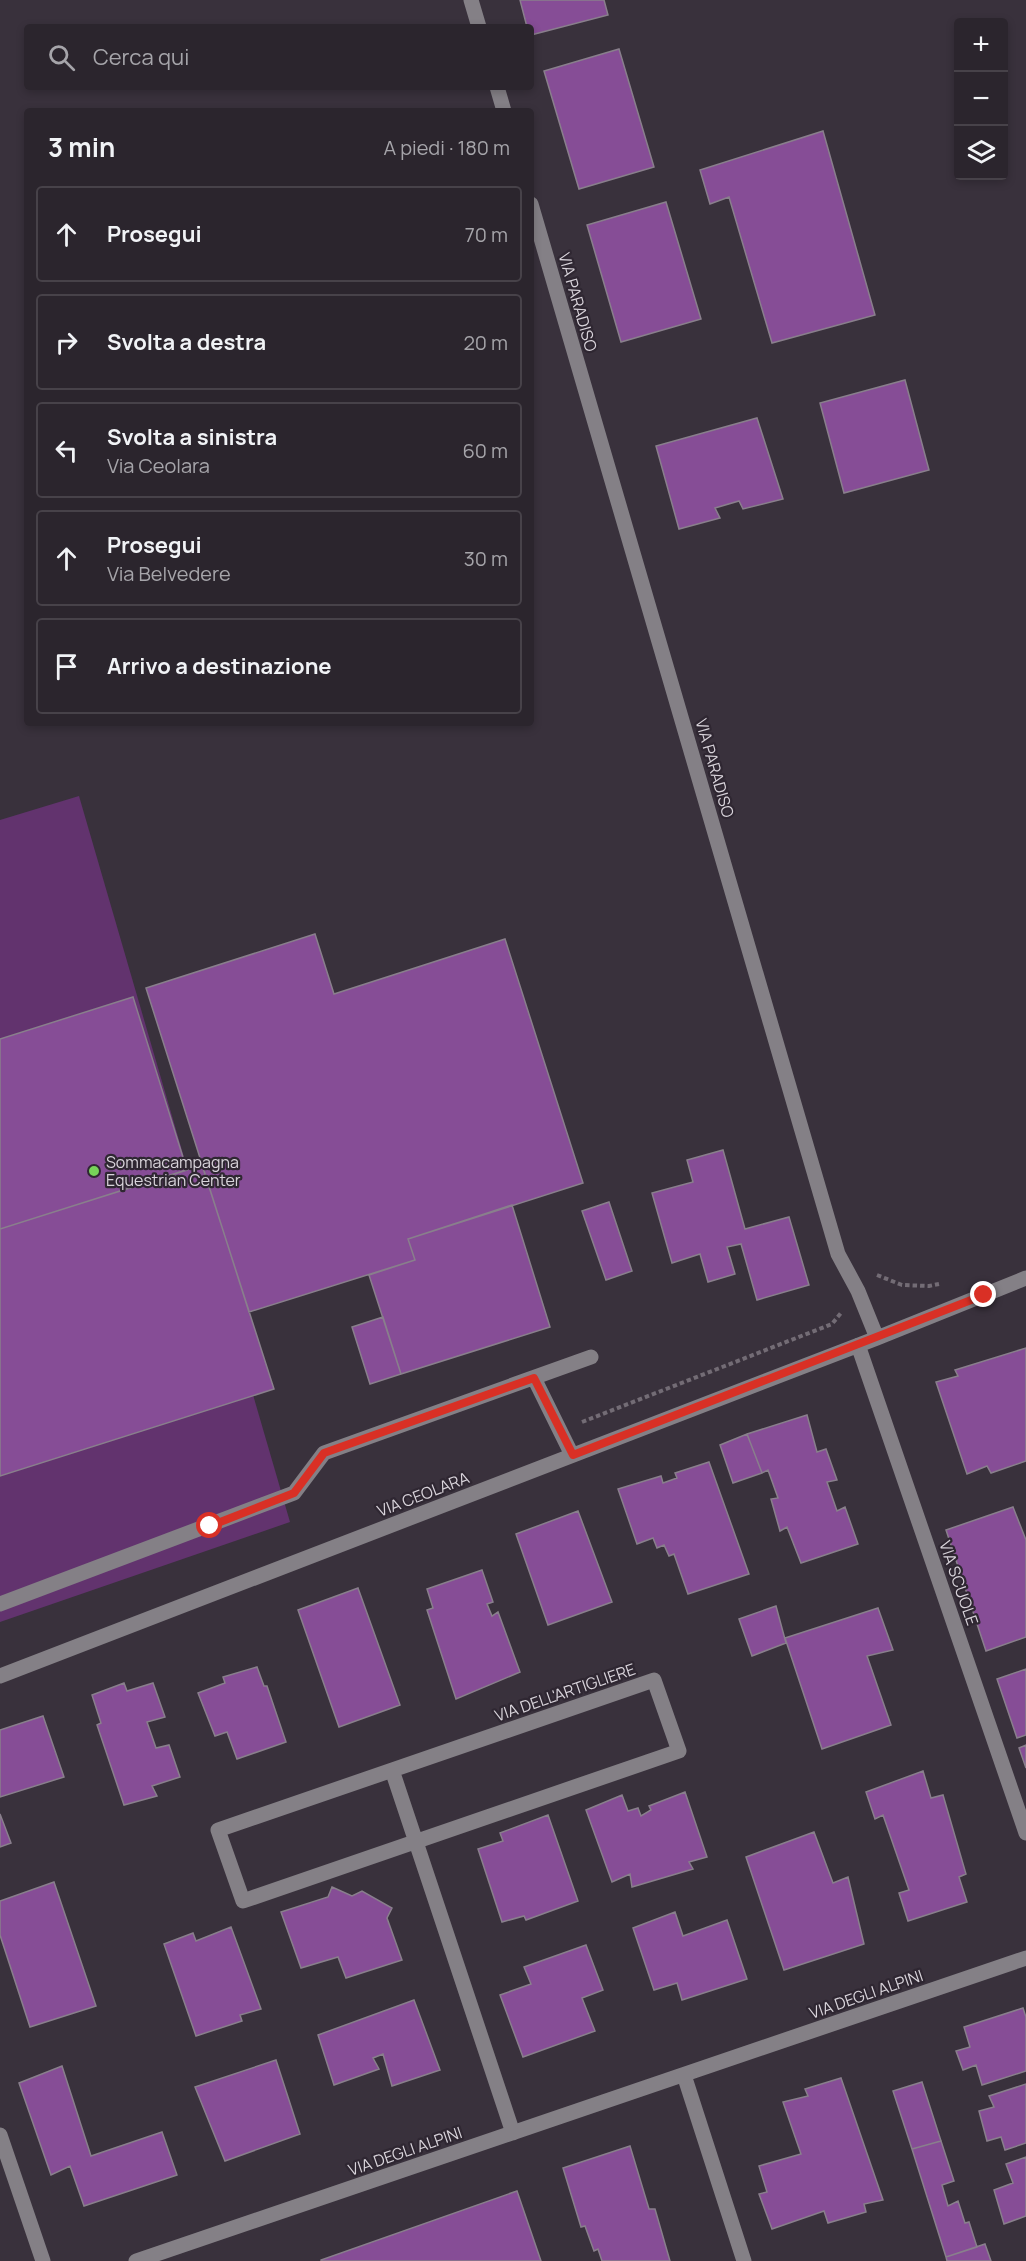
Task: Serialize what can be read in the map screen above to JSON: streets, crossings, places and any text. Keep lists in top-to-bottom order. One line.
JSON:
{"streets":{"street":["VIA PARADISO","VIA CEOLARA","VIA SCUOLE","VIA DELL'ARTIGLIERE","VIA DEGLI ALPINI"]},"crossings":[["VIA PARADISO","VIA CEOLARA"],["VIA CEOLARA","VIA SCUOLE"]],"places":["Sommacampagna Equestrian Center"],"page":{"map_buttons":["+","−"],"search":"Cerca qui","heading":["3 min","A piedi · 180 m"],"list":[["Prosegui","70 m"],["Svolta a destra","20 m"],["Svolta a sinistra","Via Ceolara","60 m"],["Prosegui","Via Belvedere","30 m"],"Arrivo a destinazione"]}}
